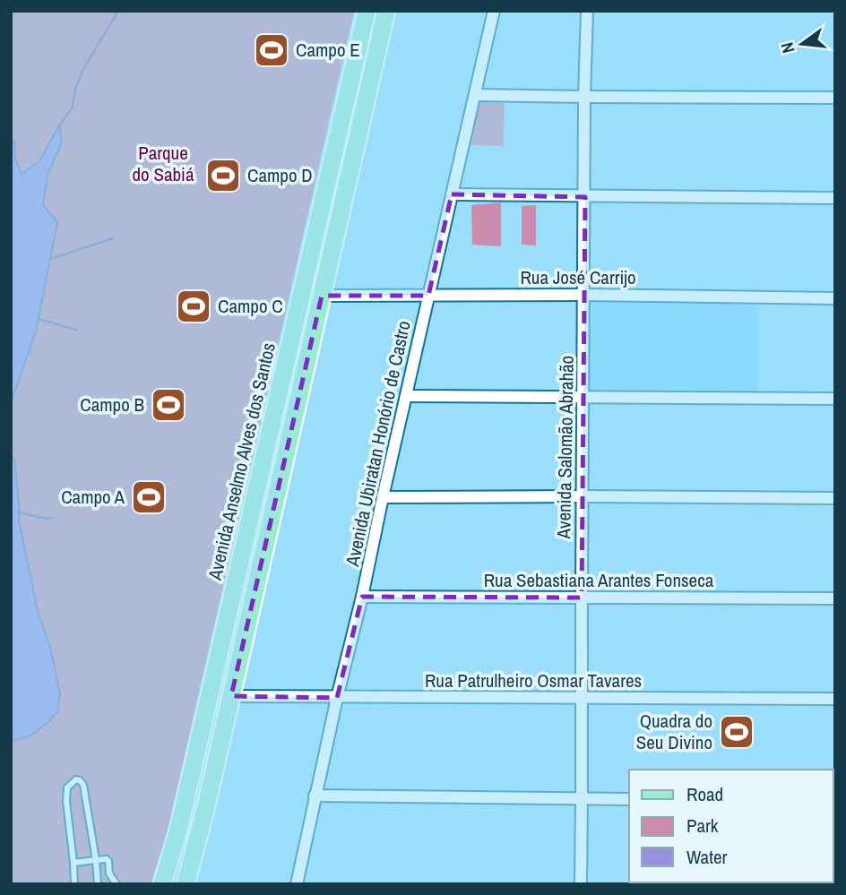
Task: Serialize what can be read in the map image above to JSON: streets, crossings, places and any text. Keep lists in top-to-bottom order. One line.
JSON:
{"streets":{"main road":["Avenida Anselmo Alves dos Santos"],"street":["Rua José Carrijo","Avenida Ubiratan Honório de Castro","Avenida Salomão Abrahão","Rua Sebastiana Arantes Fonseca","Rua Patrulheiro Osmar Tavares"]},"crossings":[["Rua José Carrijo","Avenida Ubiratan Honório de Castro"],["Rua José Carrijo","Avenida Salomão Abrahão"],["Avenida Ubiratan Honório de Castro","Rua Sebastiana Arantes Fonseca"],["Avenida Ubiratan Honório de Castro","Rua Patrulheiro Osmar Tavares"],["Avenida Salomão Abrahão","Rua Sebastiana Arantes Fonseca"],["Avenida Salomão Abrahão","Rua Patrulheiro Osmar Tavares"]],"parks":["Parque do Sabiá"],"places":{"sports":["Campo E","Campo D","Campo C","Campo B","Campo A","Quadra do Seu Divino"]},"legend":["Road","Park","Water"],"north":"left"}
